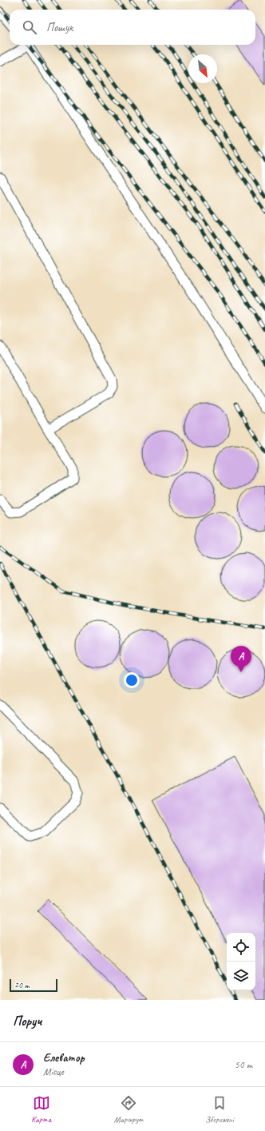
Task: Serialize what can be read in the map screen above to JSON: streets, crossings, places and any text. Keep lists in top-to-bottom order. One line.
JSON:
{"scale_bar":"20 m","north":"bottom right","page":{"search":"Пошук","pins":"A","scale":"20 m","heading":"Поруч","list":[{"mark":"A","name":"Елеватор","note":"Місце","value":"50 m"}],"nav":["Карта","Маршрут","Збережені"]}}
